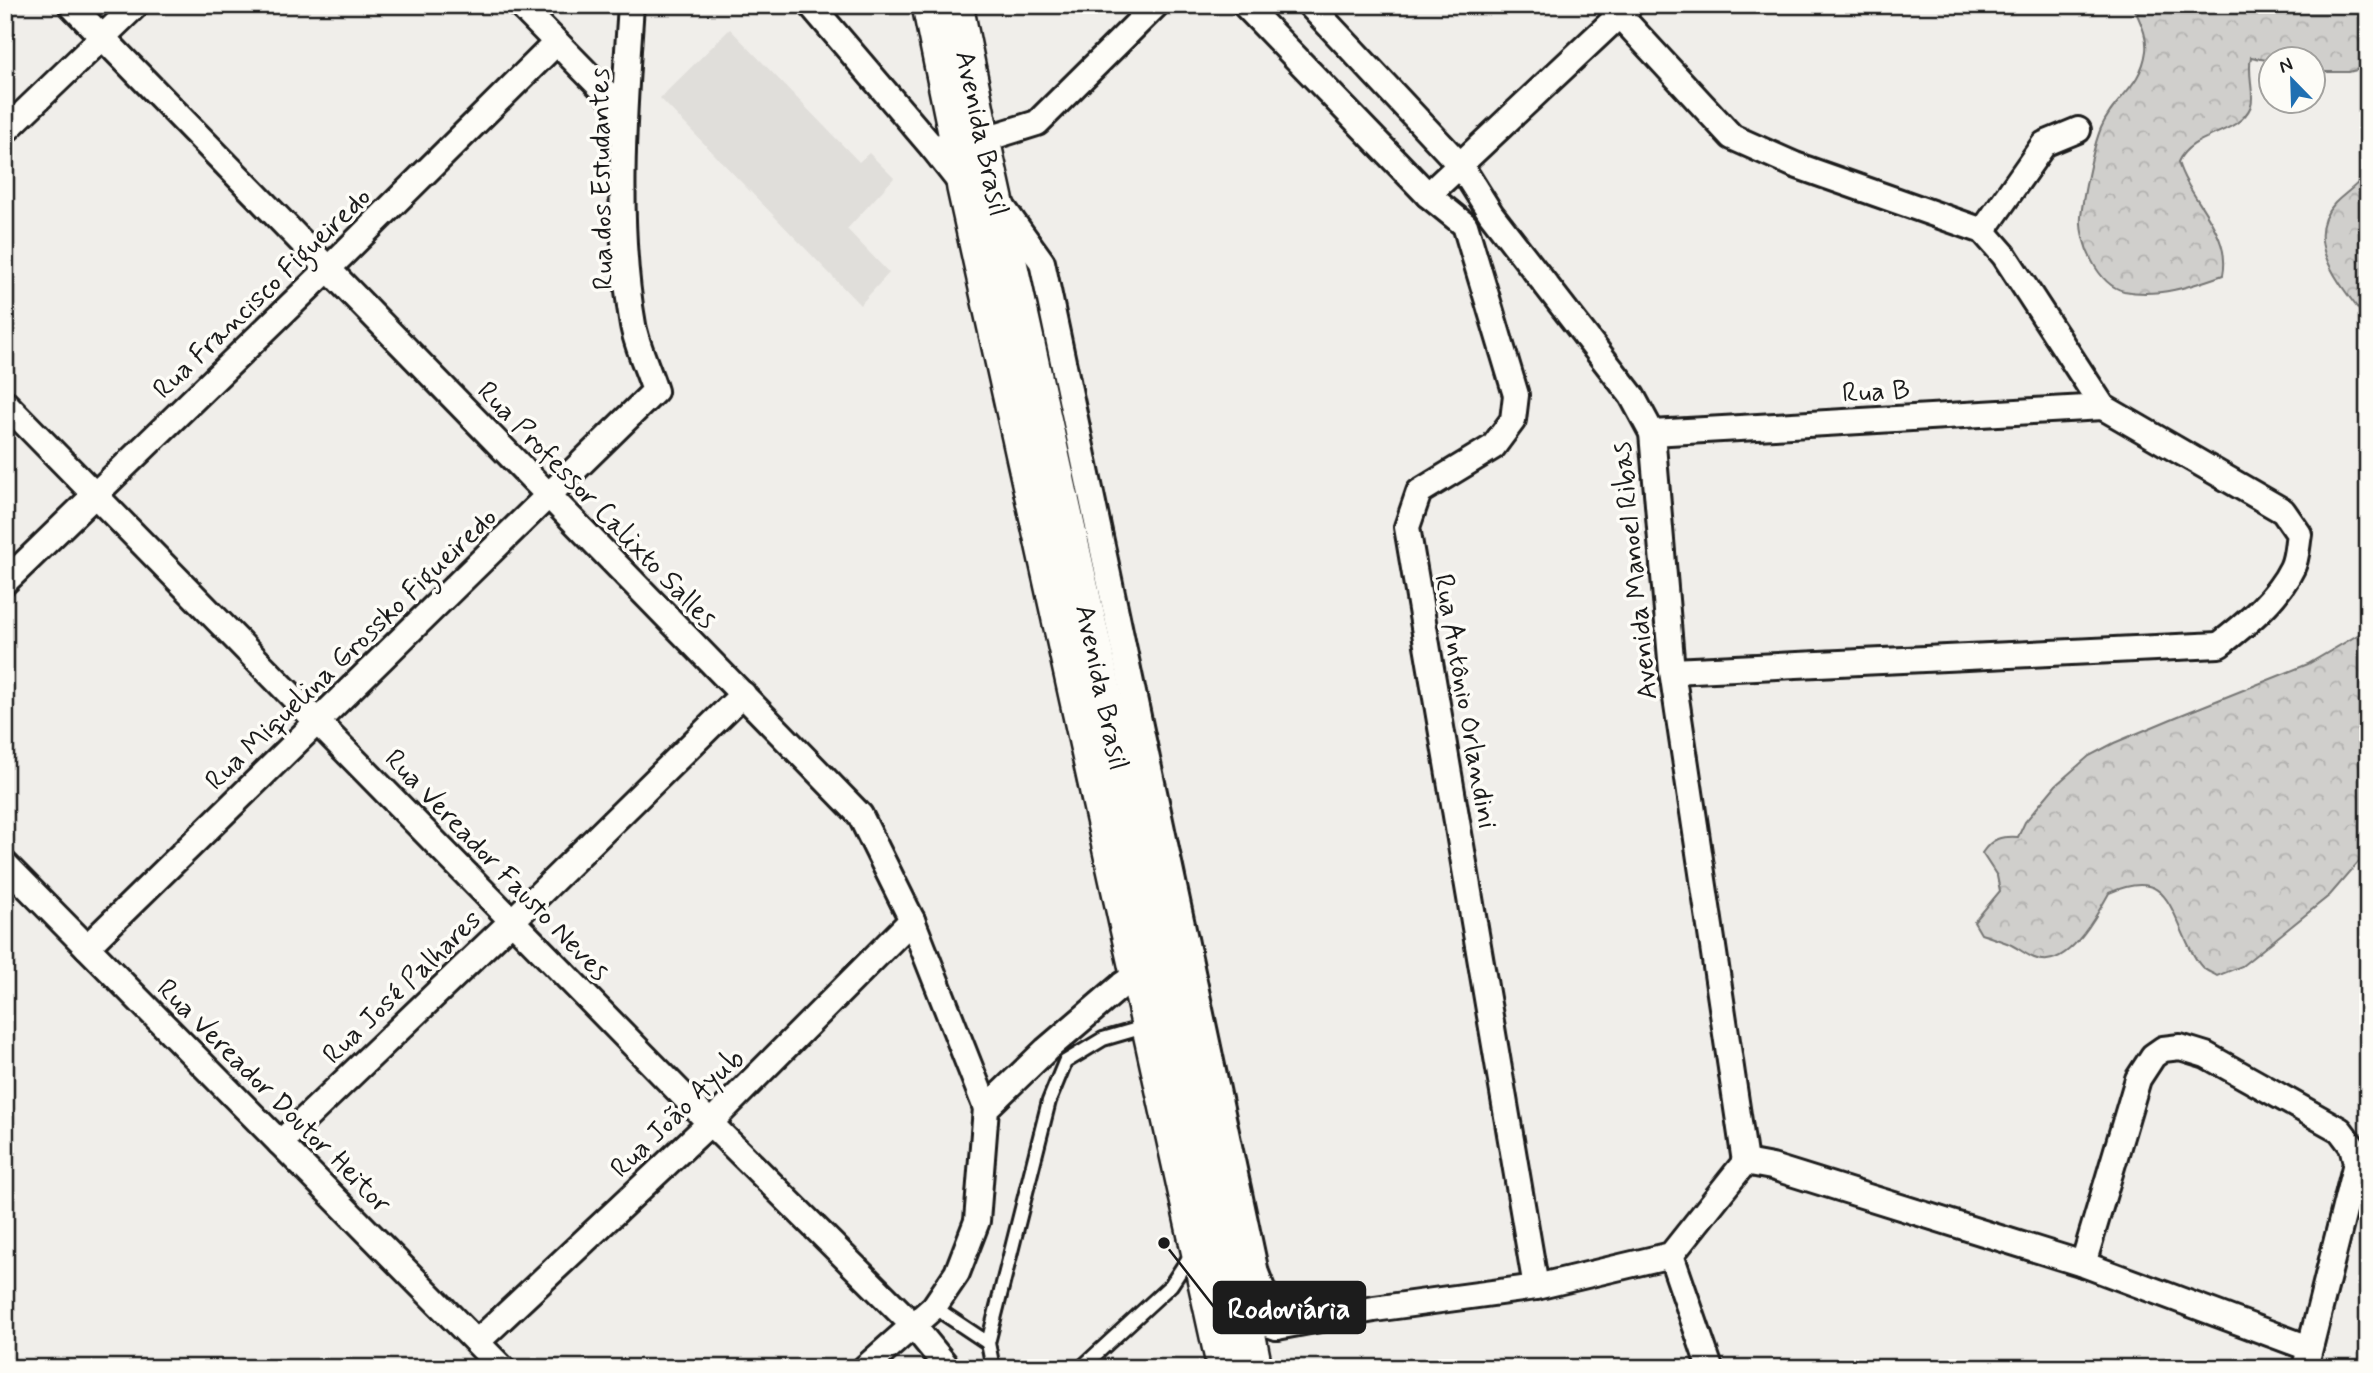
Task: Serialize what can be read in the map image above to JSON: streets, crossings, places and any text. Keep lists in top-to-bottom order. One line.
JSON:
{"streets":{"main road":["Avenida Brasil"],"street":["Rua dos Estudantes","Rua Francisco Figueiredo","Rua B","Rua Professor Calixto Salles","Avenida Manoel Ribas","Rua Miquelina Grossko Figueiredo","Rua Antônio Orlandini","Rua Vereador Fausto Neves","Rua José Palhares","Rua Vereador Doutor Heitor","Rua João Ayub"]},"crossings":[["Rua dos Estudantes","Rua Miquelina Grossko Figueiredo"],["Rua Francisco Figueiredo","Rua Professor Calixto Salles"],["Rua Francisco Figueiredo","Rua Vereador Fausto Neves"],["Rua B","Avenida Manoel Ribas"],["Rua Professor Calixto Salles","Rua Miquelina Grossko Figueiredo"],["Rua Professor Calixto Salles","Rua José Palhares"],["Rua Professor Calixto Salles","Rua João Ayub"],["Rua Miquelina Grossko Figueiredo","Rua Vereador Fausto Neves"],["Rua Miquelina Grossko Figueiredo","Rua Vereador Doutor Heitor"],["Rua Vereador Fausto Neves","Rua José Palhares"],["Rua Vereador Fausto Neves","Rua João Ayub"],["Rua José Palhares","Rua Vereador Doutor Heitor"],["Rua Vereador Doutor Heitor","Rua João Ayub"]],"places":["Rodoviária"],"north":"top left"}
